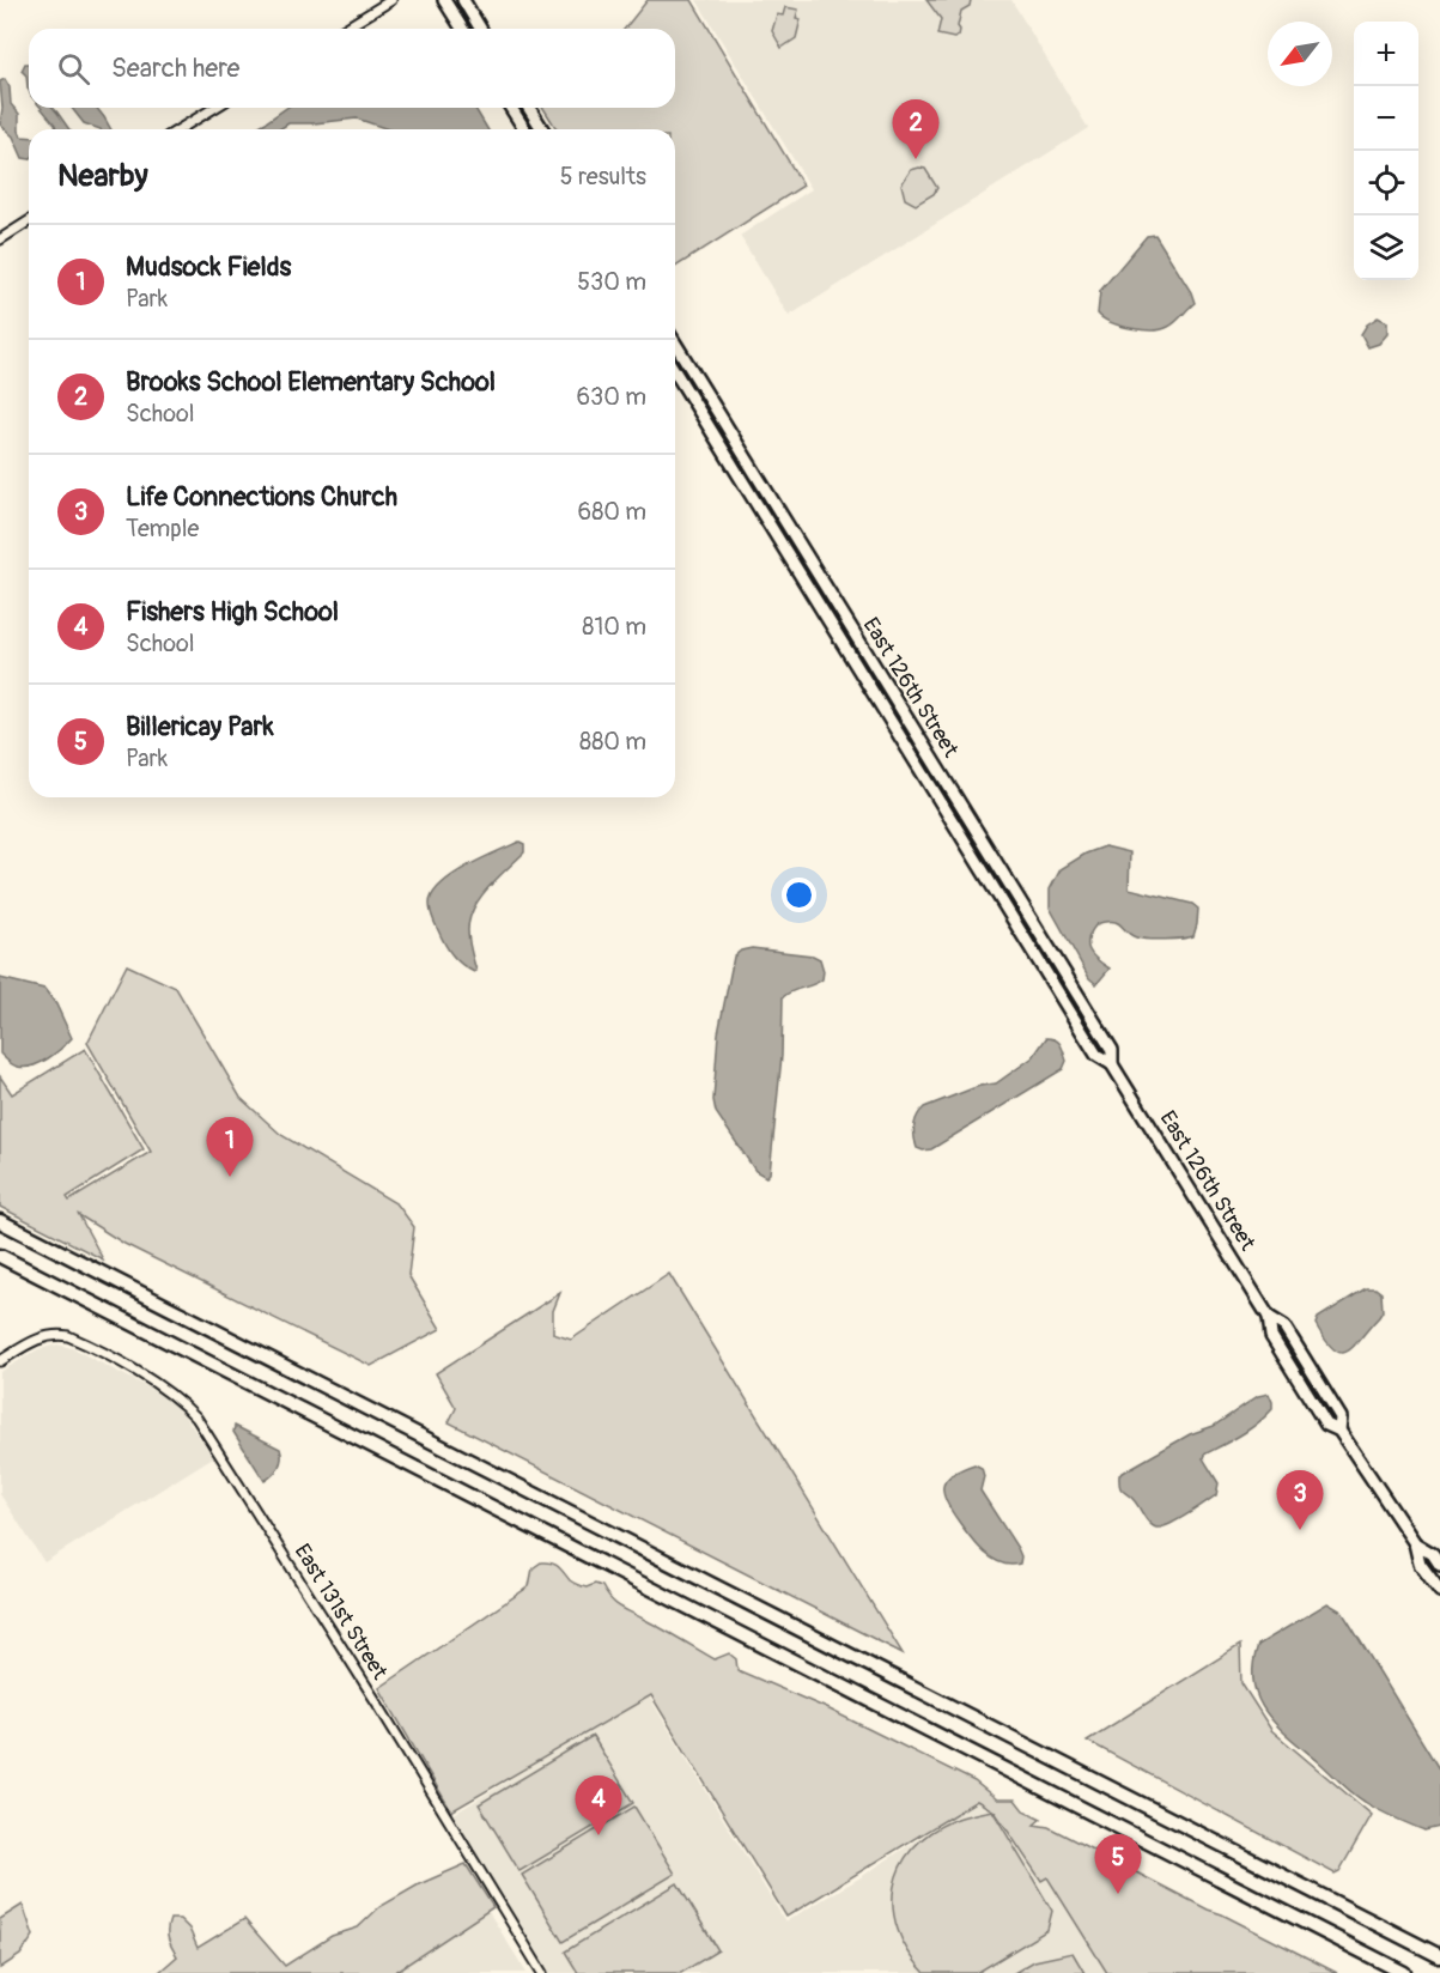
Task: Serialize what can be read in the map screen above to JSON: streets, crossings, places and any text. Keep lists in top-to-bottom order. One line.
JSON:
{"streets":{"main road":["East 126th Street"],"street":["East 131st Street"]},"north":"bottom left","page":{"map_buttons":["+","−"],"search":"Search here","pins":["2","1","3","4","5"],"heading":["Nearby","5 results"],"list":[{"mark":"1","name":"Mudsock Fields","note":"Park","value":"530 m"},{"mark":"2","name":"Brooks School Elementary School","note":"School","value":"630 m"},{"mark":"3","name":"Life Connections Church","note":"Temple","value":"680 m"},{"mark":"4","name":"Fishers High School","note":"School","value":"810 m"},{"mark":"5","name":"Billericay Park","note":"Park","value":"880 m"}]}}
